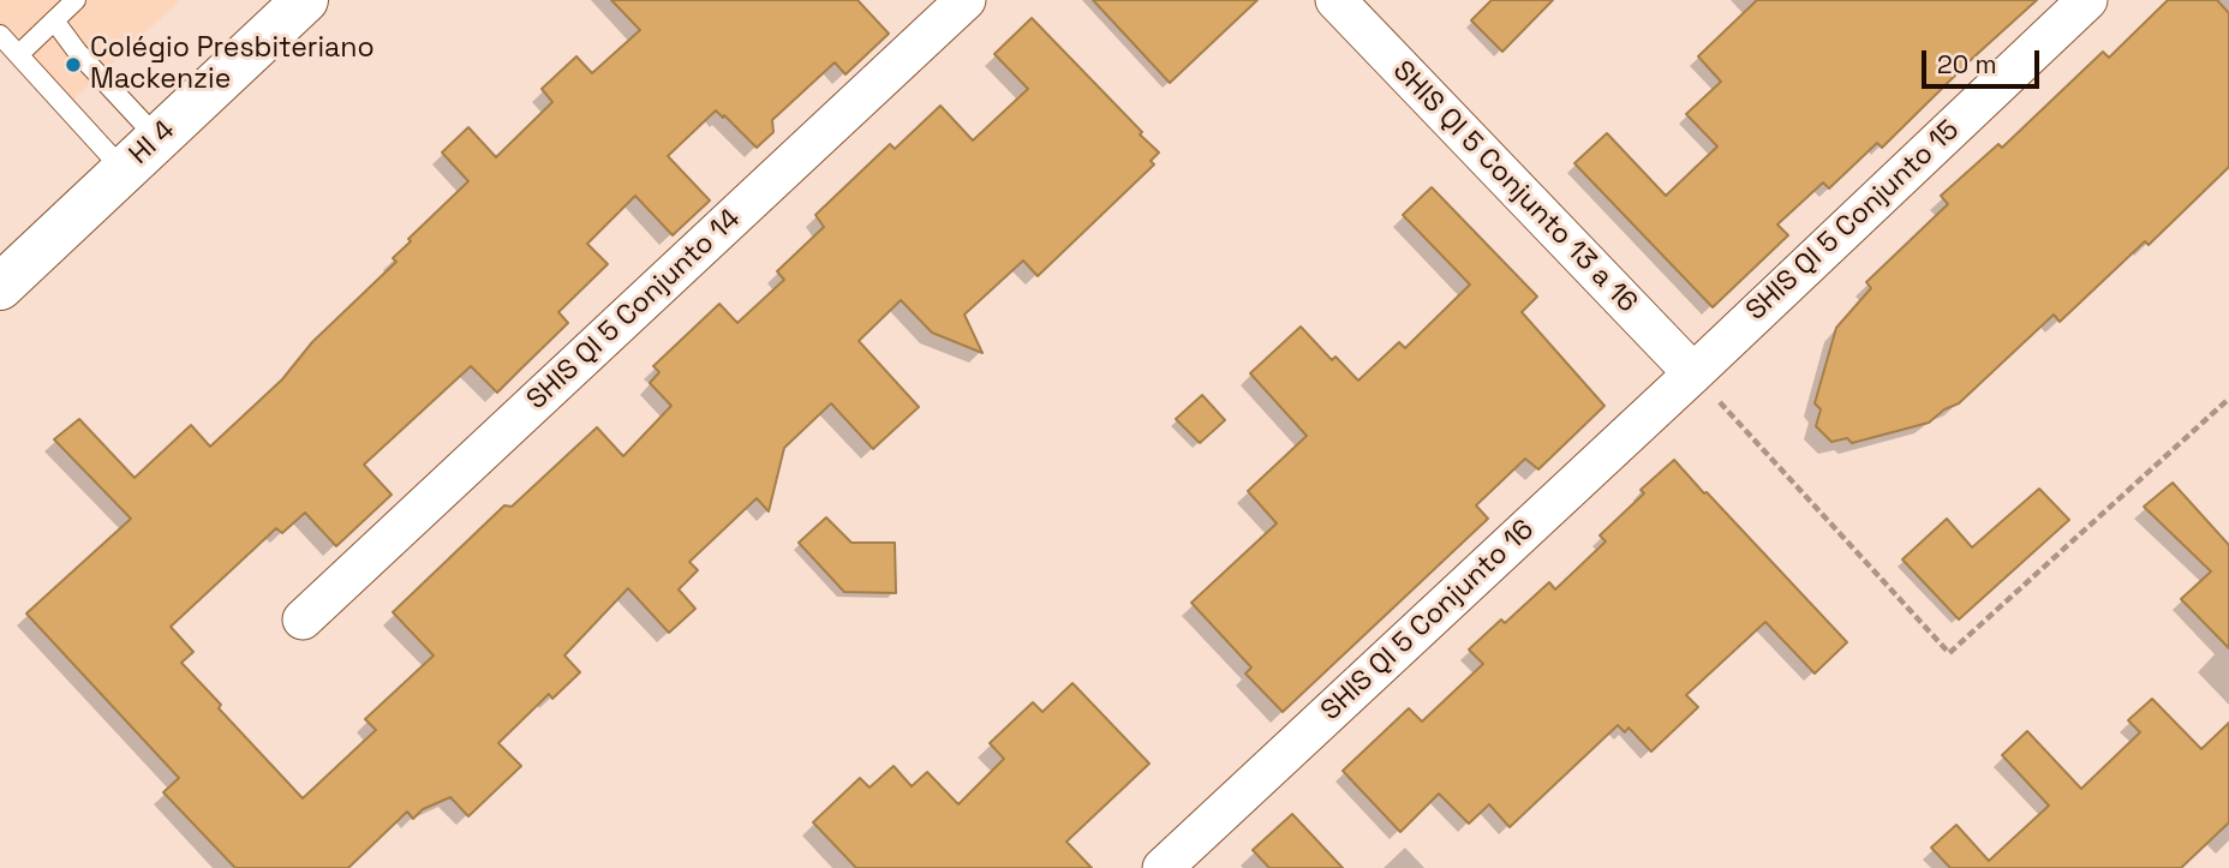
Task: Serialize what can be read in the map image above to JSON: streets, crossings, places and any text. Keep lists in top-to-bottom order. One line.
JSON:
{"streets":{"street":["HI 4","SHIS QI 5 Conjunto 13 a 16","SHIS QI 5 Conjunto 15","SHIS QI 5 Conjunto 14","SHIS QI 5 Conjunto 16"]},"crossings":[["SHIS QI 5 Conjunto 13 a 16","SHIS QI 5 Conjunto 15"],["SHIS QI 5 Conjunto 13 a 16","SHIS QI 5 Conjunto 16"],["SHIS QI 5 Conjunto 15","SHIS QI 5 Conjunto 16"]],"places":["Colégio Presbiteriano Mackenzie"],"scale_bar":"20 m"}
